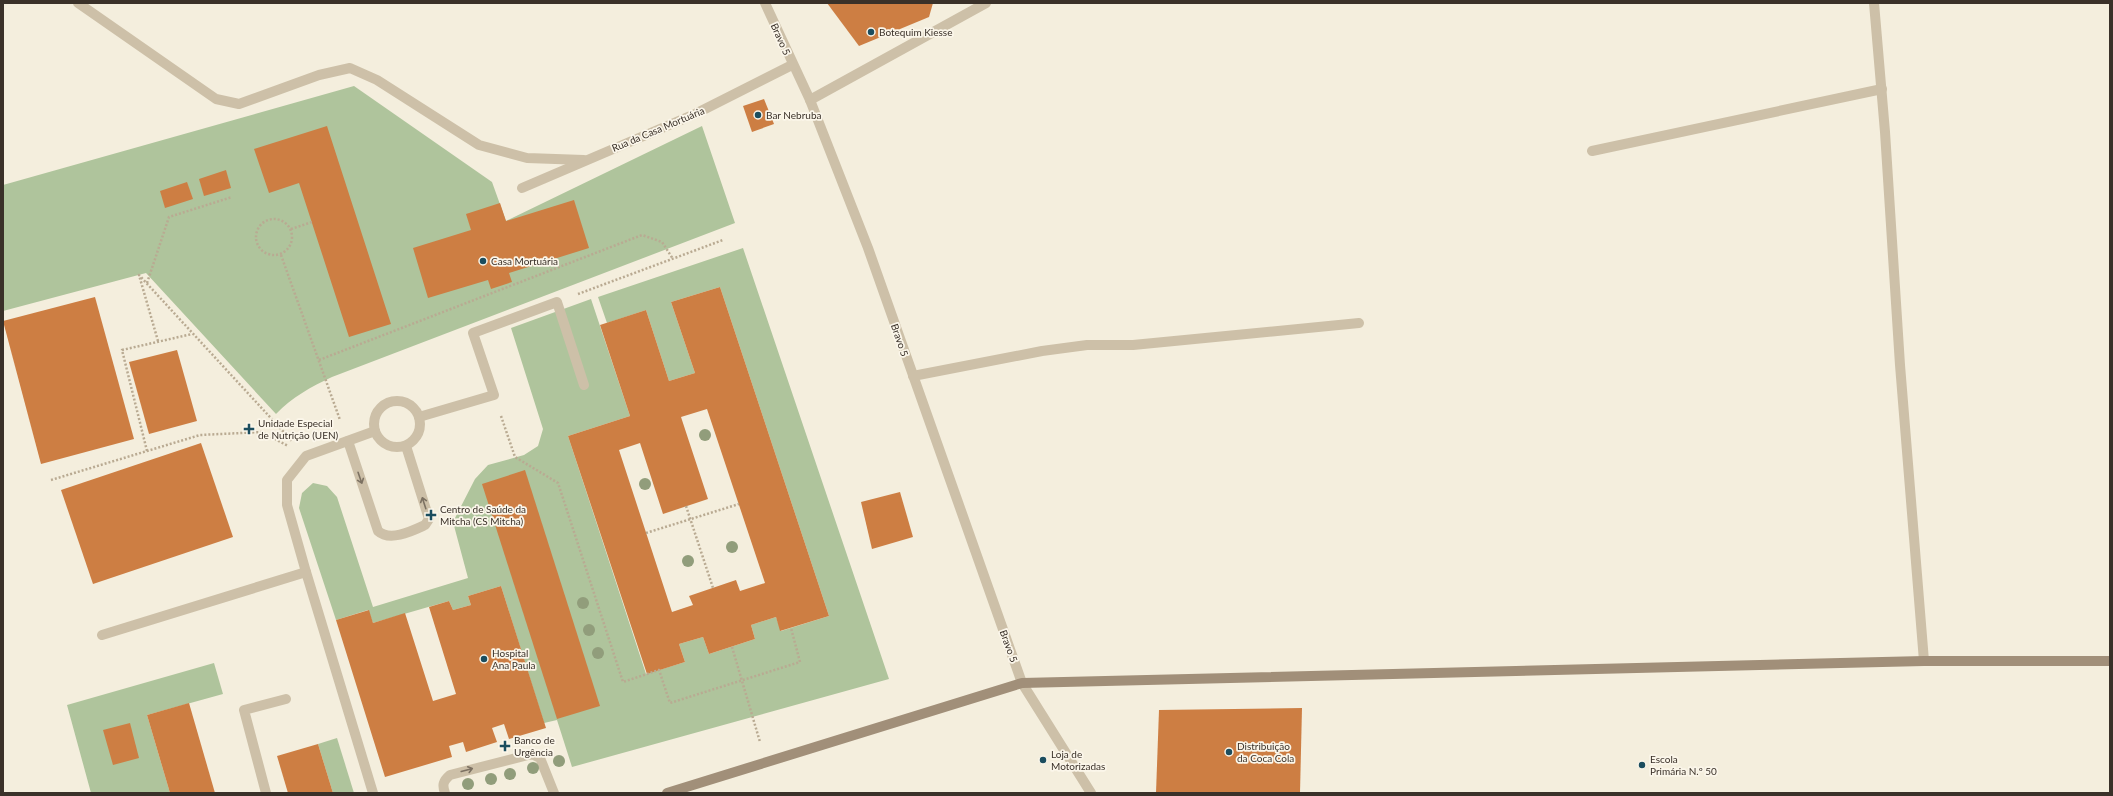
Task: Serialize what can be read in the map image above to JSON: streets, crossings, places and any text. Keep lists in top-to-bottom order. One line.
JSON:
{"streets":{"street":["Bravo 5","Rua da Casa Mortuária"]},"crossings":[["Bravo 5","Rua da Casa Mortuária"]],"places":{"other":["Botequim Kiesse","Bar Nebruba","Casa Mortuária","Hospital Ana Paula","Distribuição da Coca Cola","Loja de Motorizadas","Escola Primária N.º 50"],"health":["Unidade Especial de Nutrição (UEN)","Centro de Saúde da Mitcha (CS Mitcha)","Banco de Urgência"]}}
